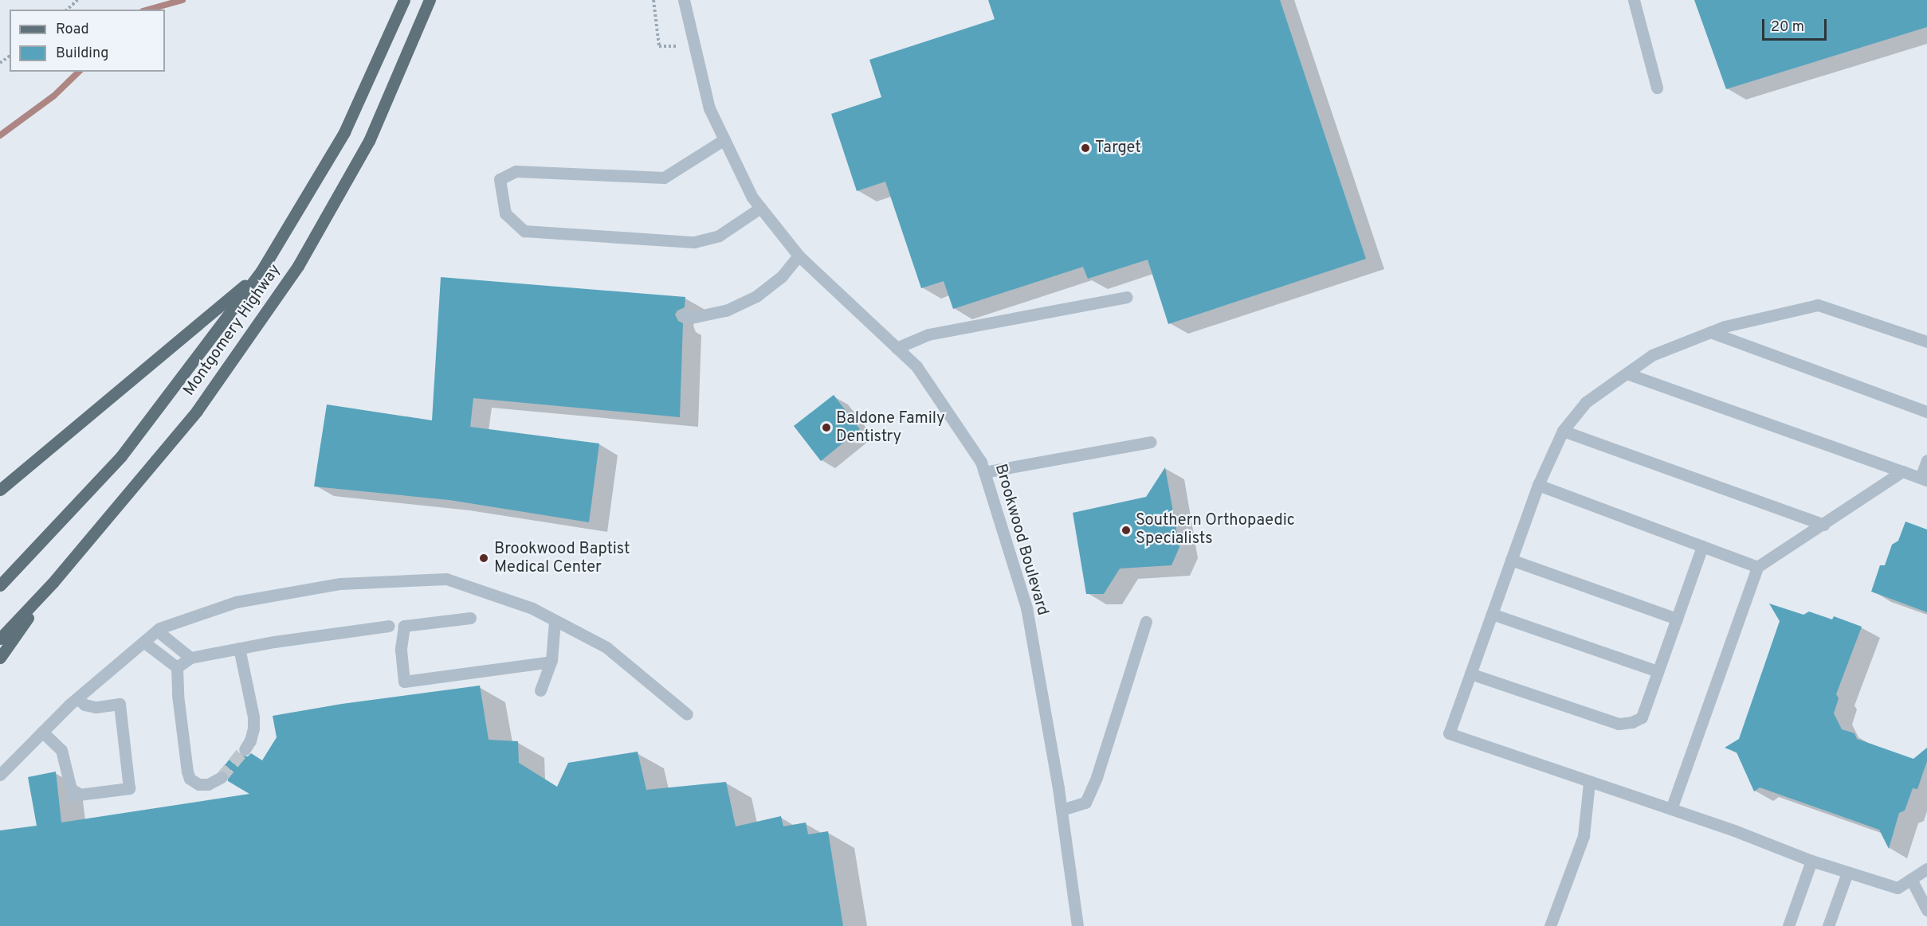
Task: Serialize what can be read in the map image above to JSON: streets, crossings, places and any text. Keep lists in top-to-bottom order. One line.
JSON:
{"streets":{"main road":["Montgomery Highway"],"street":["Brookwood Boulevard"]},"places":["Target","Baldone Family Dentistry","Southern Orthopaedic Specialists","Brookwood Baptist Medical Center"],"legend":["Road","Building"],"scale_bar":"20 m"}
